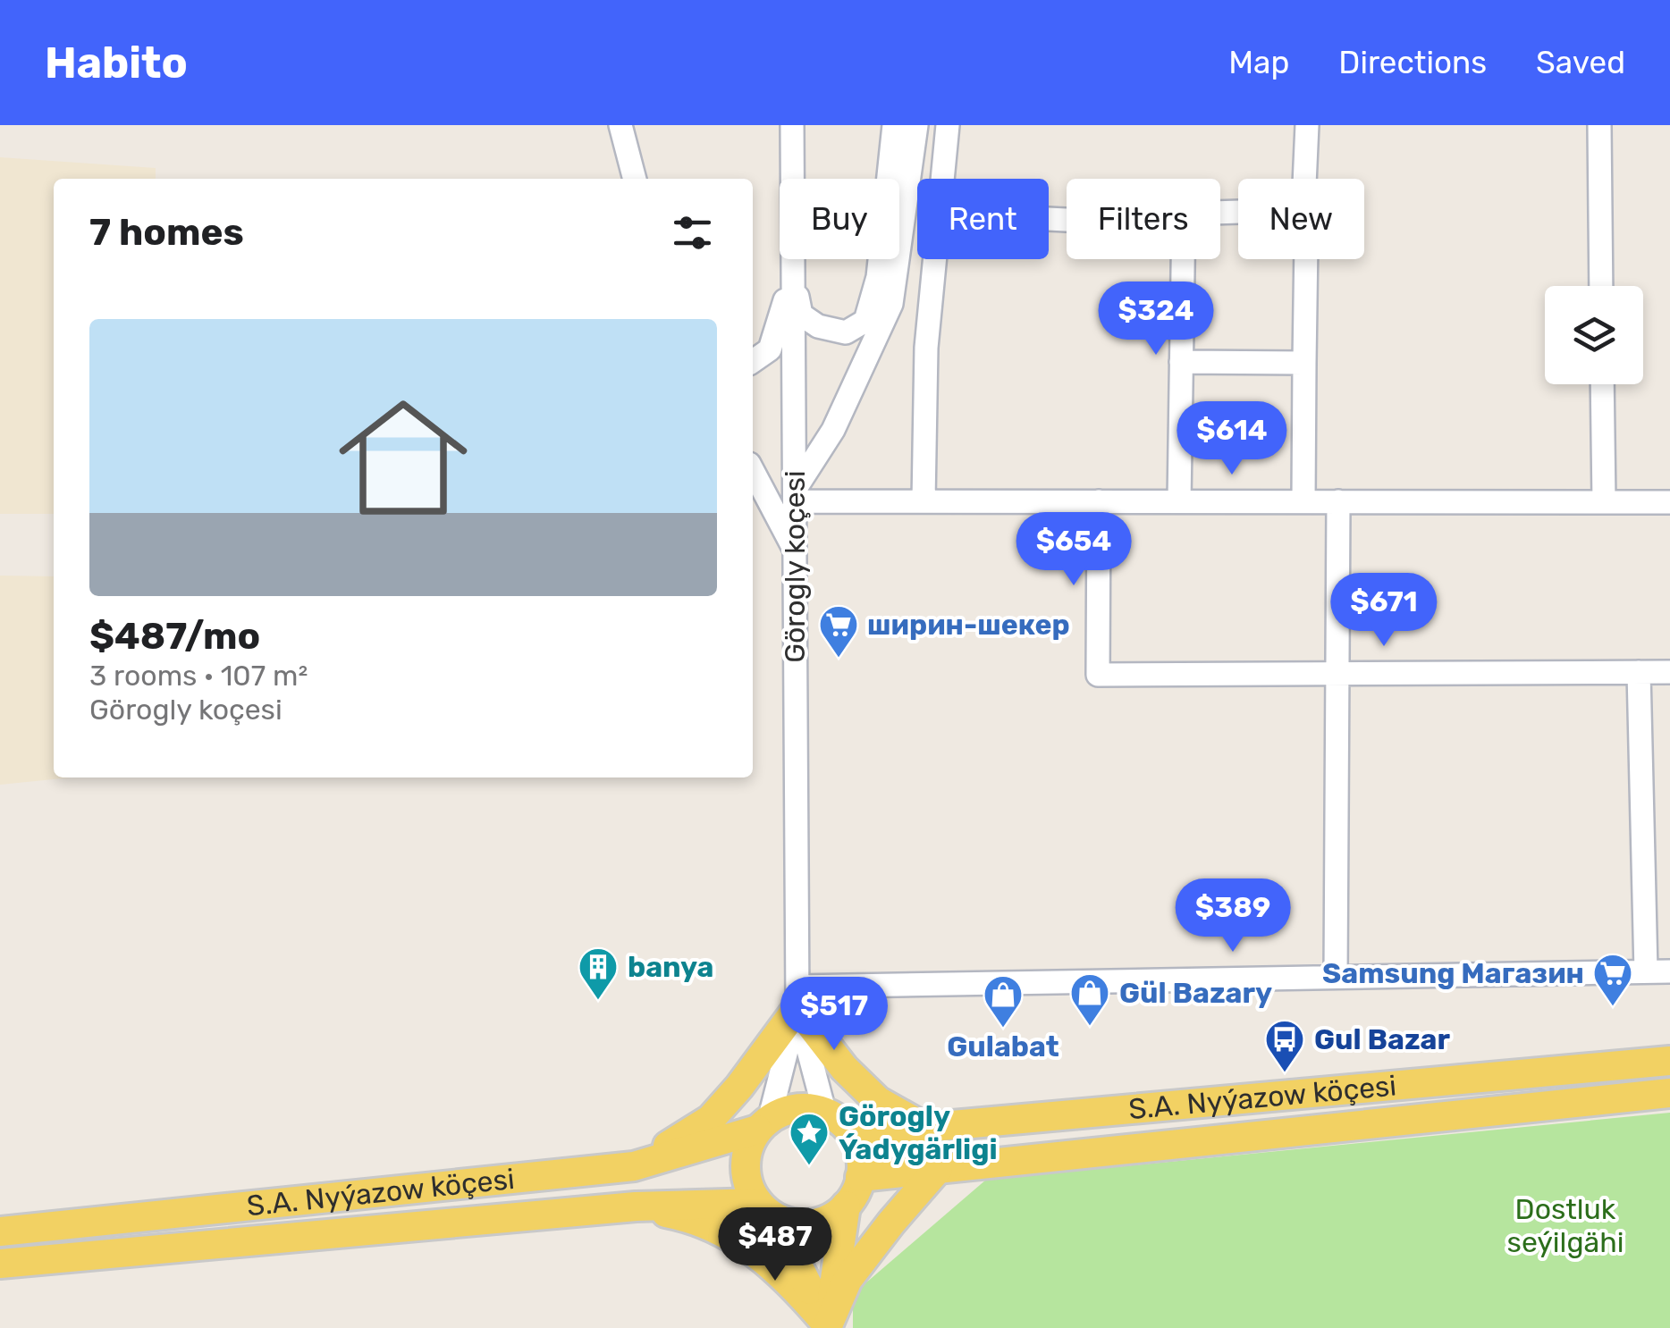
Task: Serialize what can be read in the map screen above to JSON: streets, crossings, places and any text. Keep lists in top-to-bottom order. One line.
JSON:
{"streets":{"main road":["S.A. Nyýazow köçesi"],"street":["Görogly koçesi"]},"parks":["Dostluk seýilgähi"],"places":{"supermarket":["ширин-шекер","Samsung Магазин"],"building":["banya"],"shop":["Gül Bazary","Gulabat"],"bus stop":["Gul Bazar"],"place":["Görogly Ýadygärligi"]},"page":{"header":"Habito","nav":["Map","Directions","Saved"],"chip":["Buy","Rent","Filters","New"],"heading":"7 homes","price":["$324","$614","$654","$671","$389","$517","$487"],"list":[{"name":"$487/mo","note":"3 rooms · 107 m² · Görogly koçesi"}]}}
